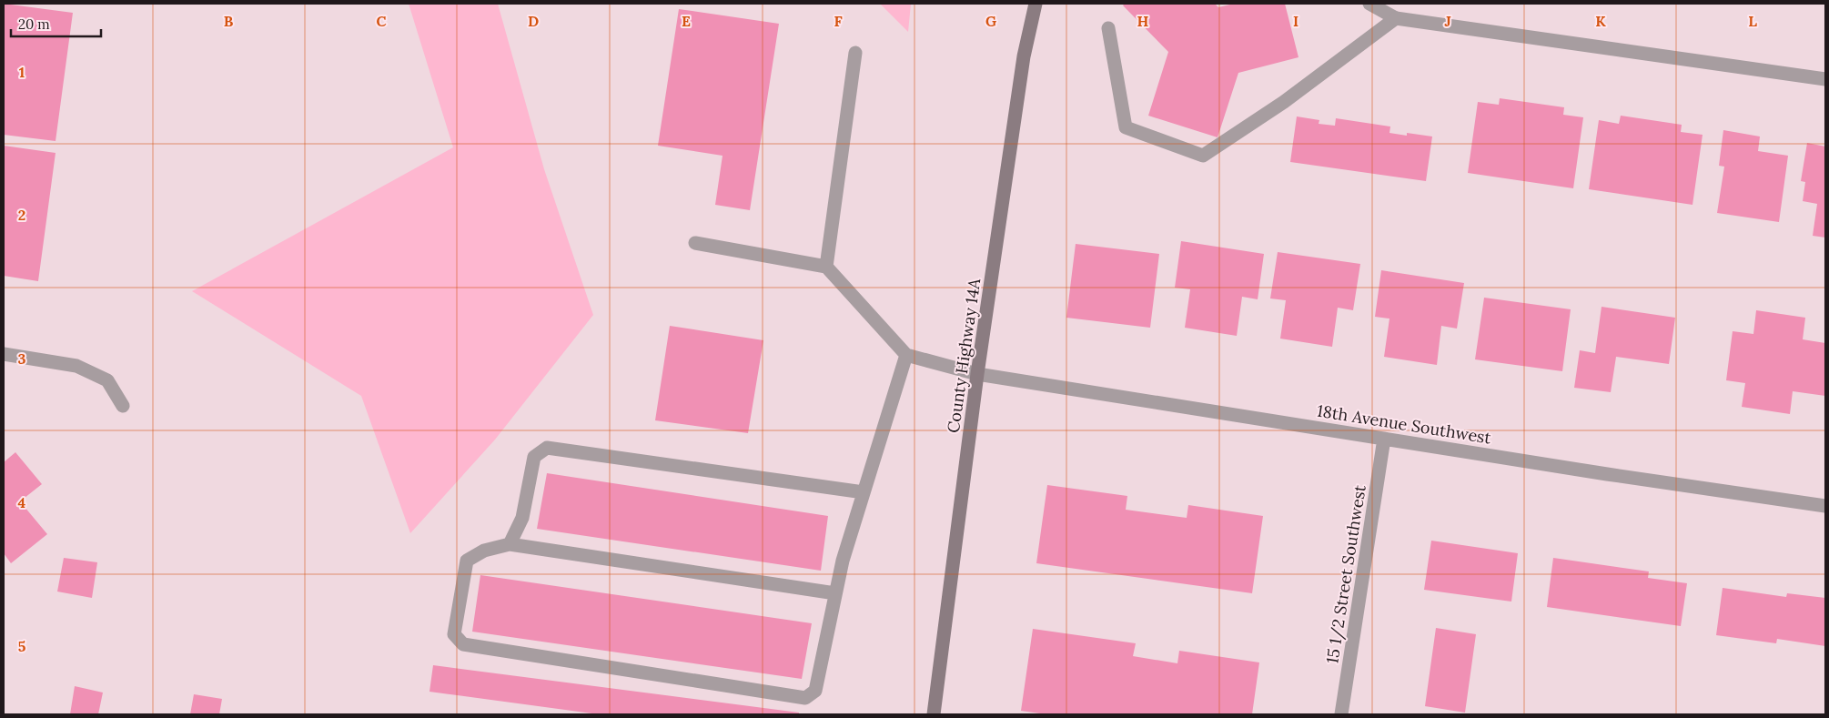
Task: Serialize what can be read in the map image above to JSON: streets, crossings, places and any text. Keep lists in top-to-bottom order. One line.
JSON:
{"streets":{"main road":["County Highway 14A"],"street":["18th Avenue Southwest","15 1/2 Street Southwest"]},"crossings":[["County Highway 14A","18th Avenue Southwest"],["18th Avenue Southwest","15 1/2 Street Southwest"]],"scale_bar":"20 m","grid":{"columns":["B","C","D","E","F","G","H","I","J","K","L"],"rows":["1","2","3","4","5"]}}
